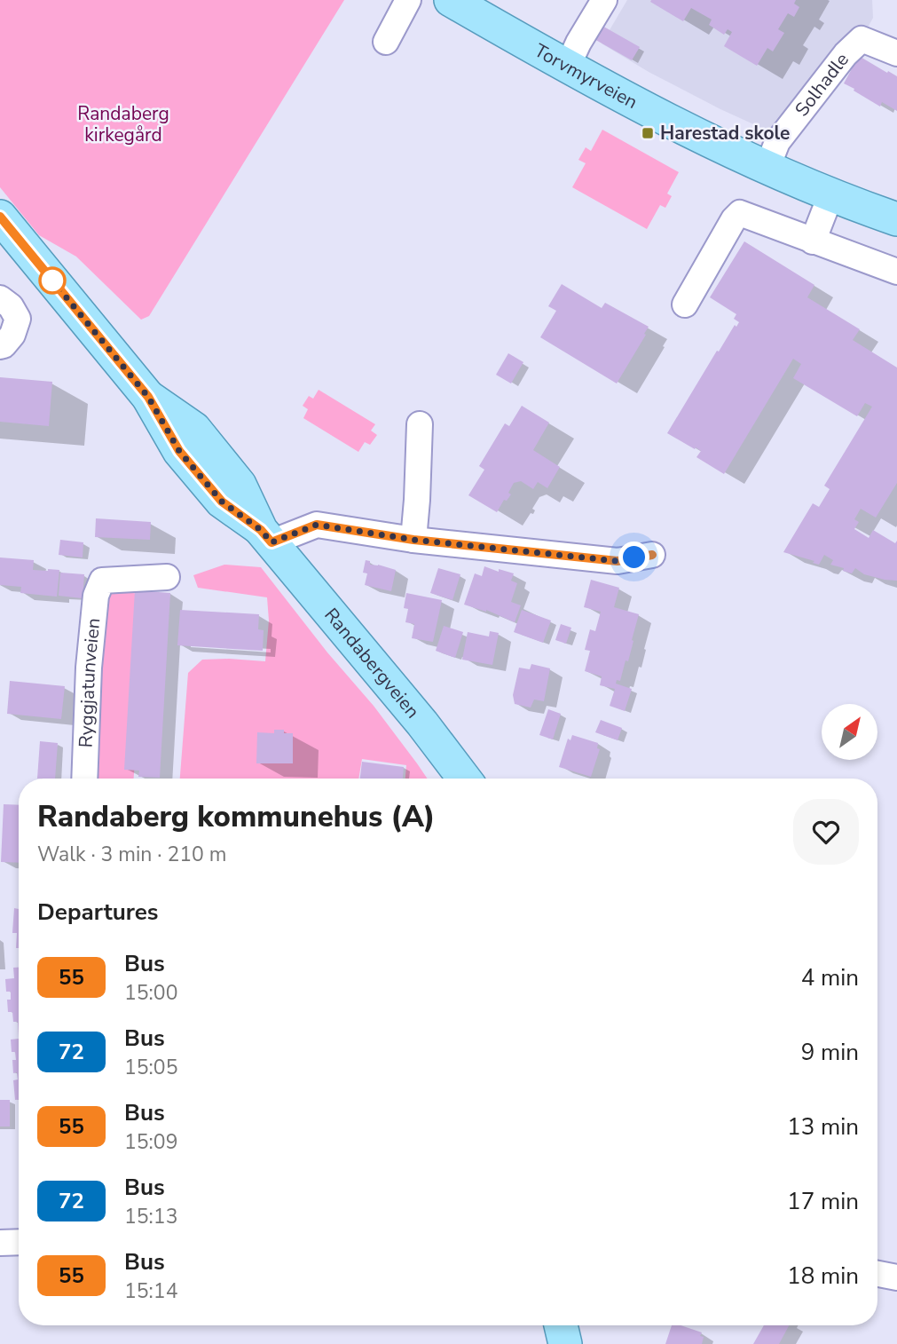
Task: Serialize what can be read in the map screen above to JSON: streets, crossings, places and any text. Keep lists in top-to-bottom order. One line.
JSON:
{"streets":{"main road":["Torvmyrveien","Randabergveien"],"street":["Solhadle","Ryggjatunveien"]},"crossings":[["Torvmyrveien","Solhadle"]],"parks":["Randaberg kirkegård"],"places":{"transit":["Harestad skole"]},"lines":["bus line 55"],"north":"top right","page":{"heading":[["Randaberg kommunehus (A)","Walk · 3 min · 210 m"],"Departures"],"list":[{"mark":"55","name":"Bus","note":"15:00","value":"4 min"},{"mark":"72","name":"Bus","note":"15:05","value":"9 min"},{"mark":"55","name":"Bus","note":"15:09","value":"13 min"},{"mark":"72","name":"Bus","note":"15:13","value":"17 min"},{"mark":"55","name":"Bus","note":"15:14","value":"18 min"}]}}
